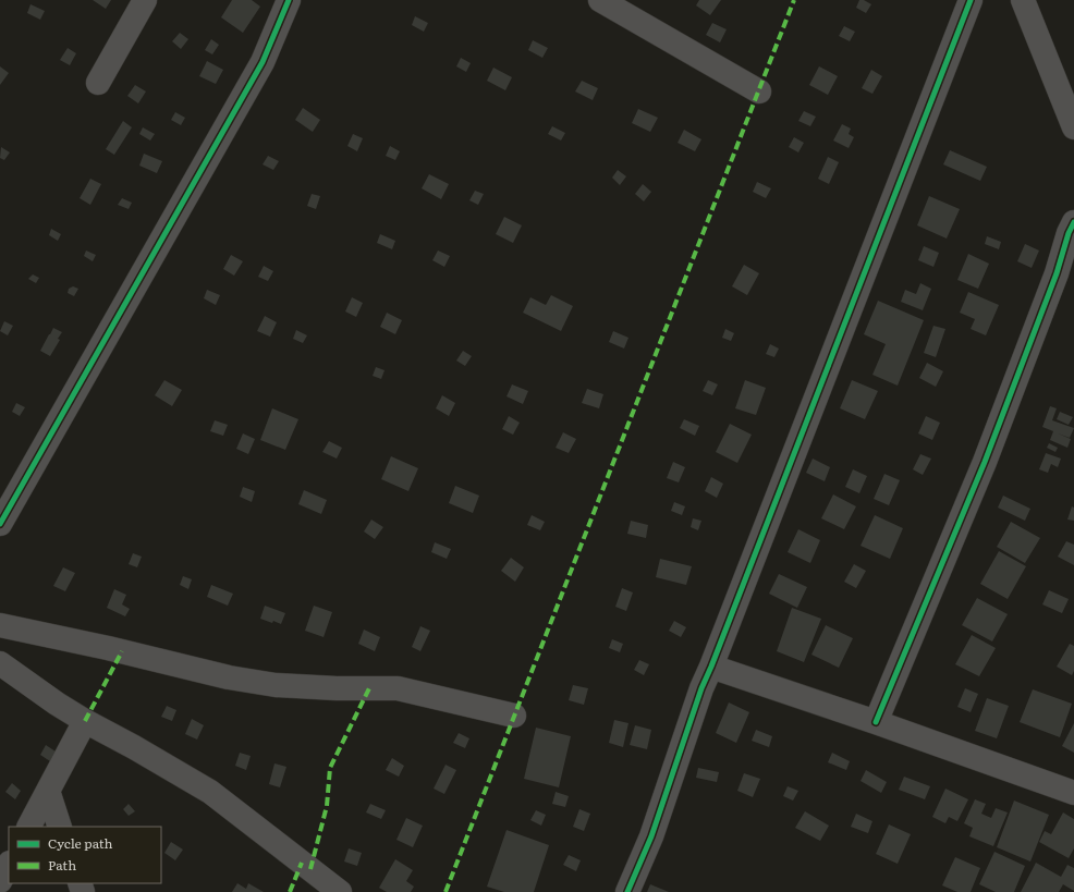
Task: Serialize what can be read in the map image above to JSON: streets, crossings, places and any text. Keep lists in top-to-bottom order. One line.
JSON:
{"legend":["Cycle path","Path"]}
